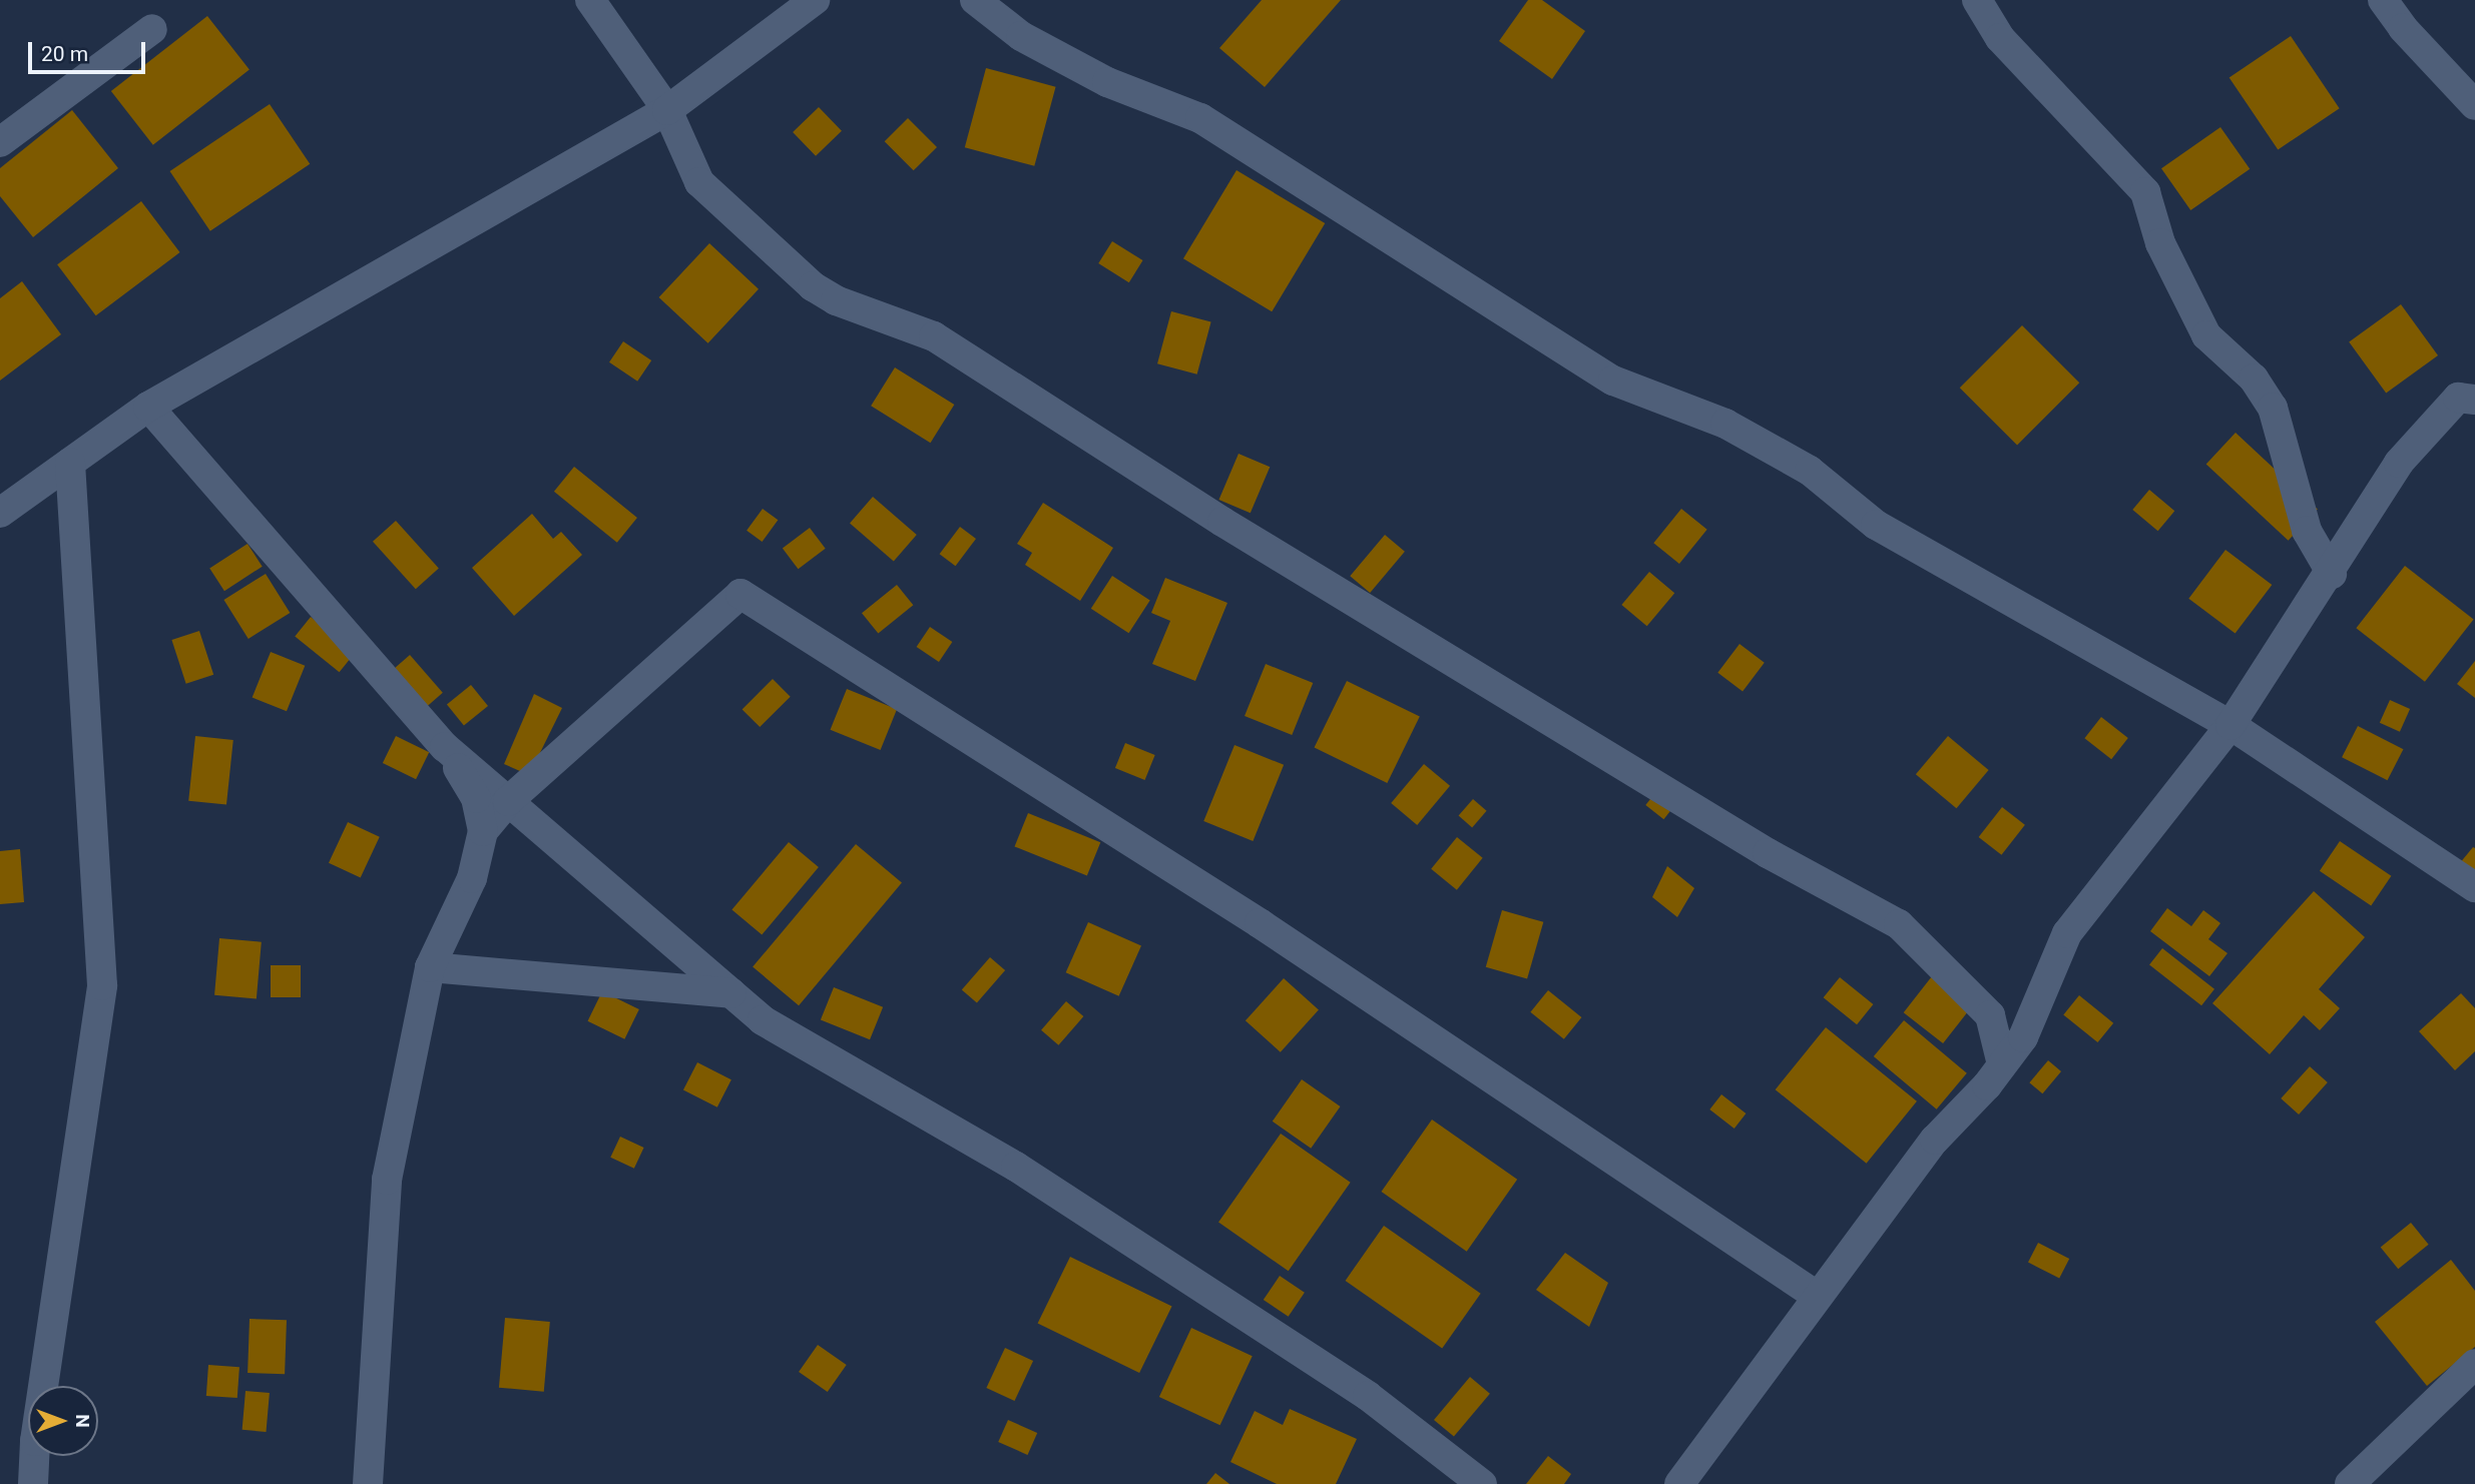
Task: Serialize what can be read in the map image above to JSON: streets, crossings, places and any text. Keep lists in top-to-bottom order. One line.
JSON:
{"scale_bar":"20 m","north":"right"}
